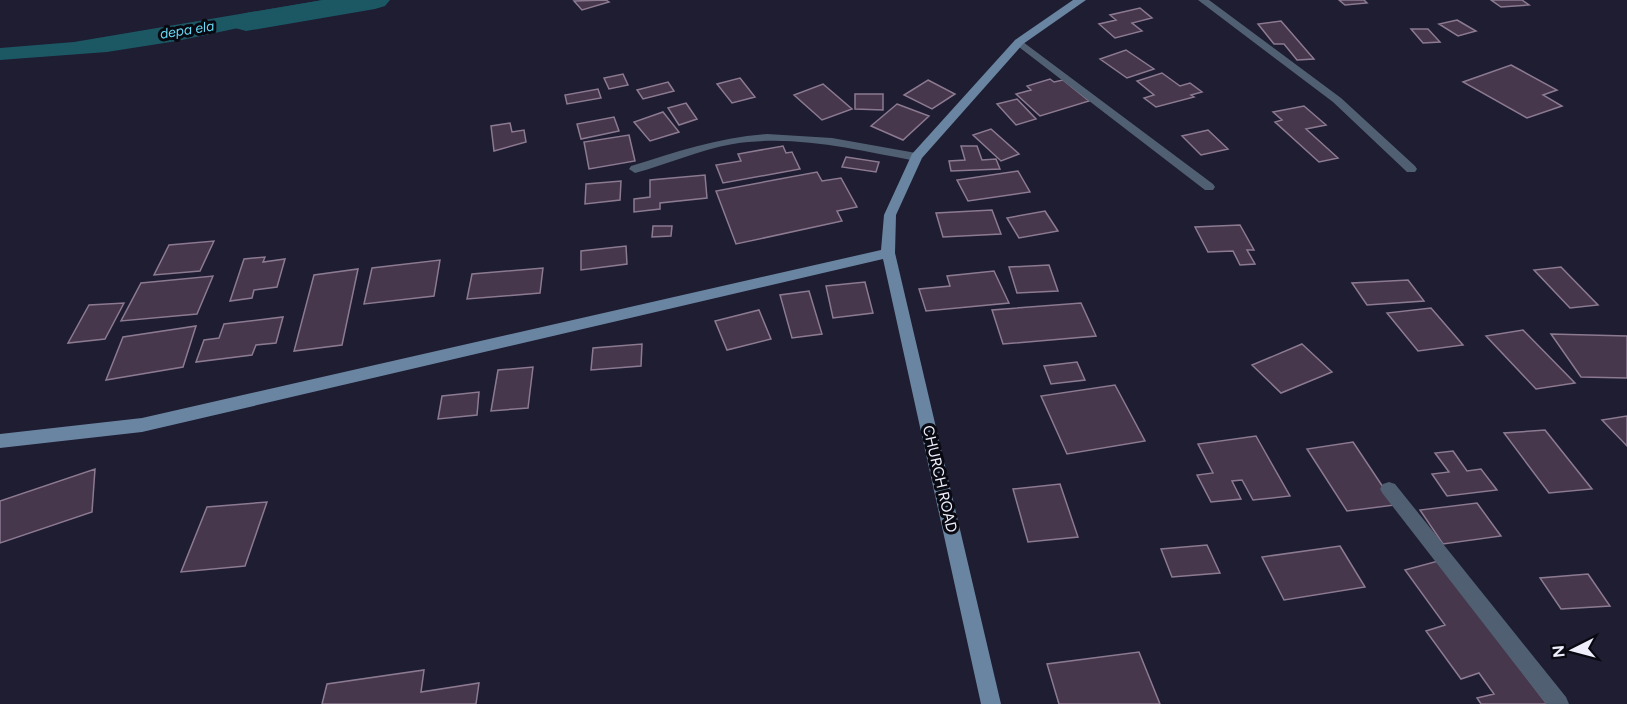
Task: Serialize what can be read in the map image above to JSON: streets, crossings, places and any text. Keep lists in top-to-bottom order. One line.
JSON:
{"streets":{"street":["CHURCH ROAD"]},"water":["depa ela"],"north":"left"}
